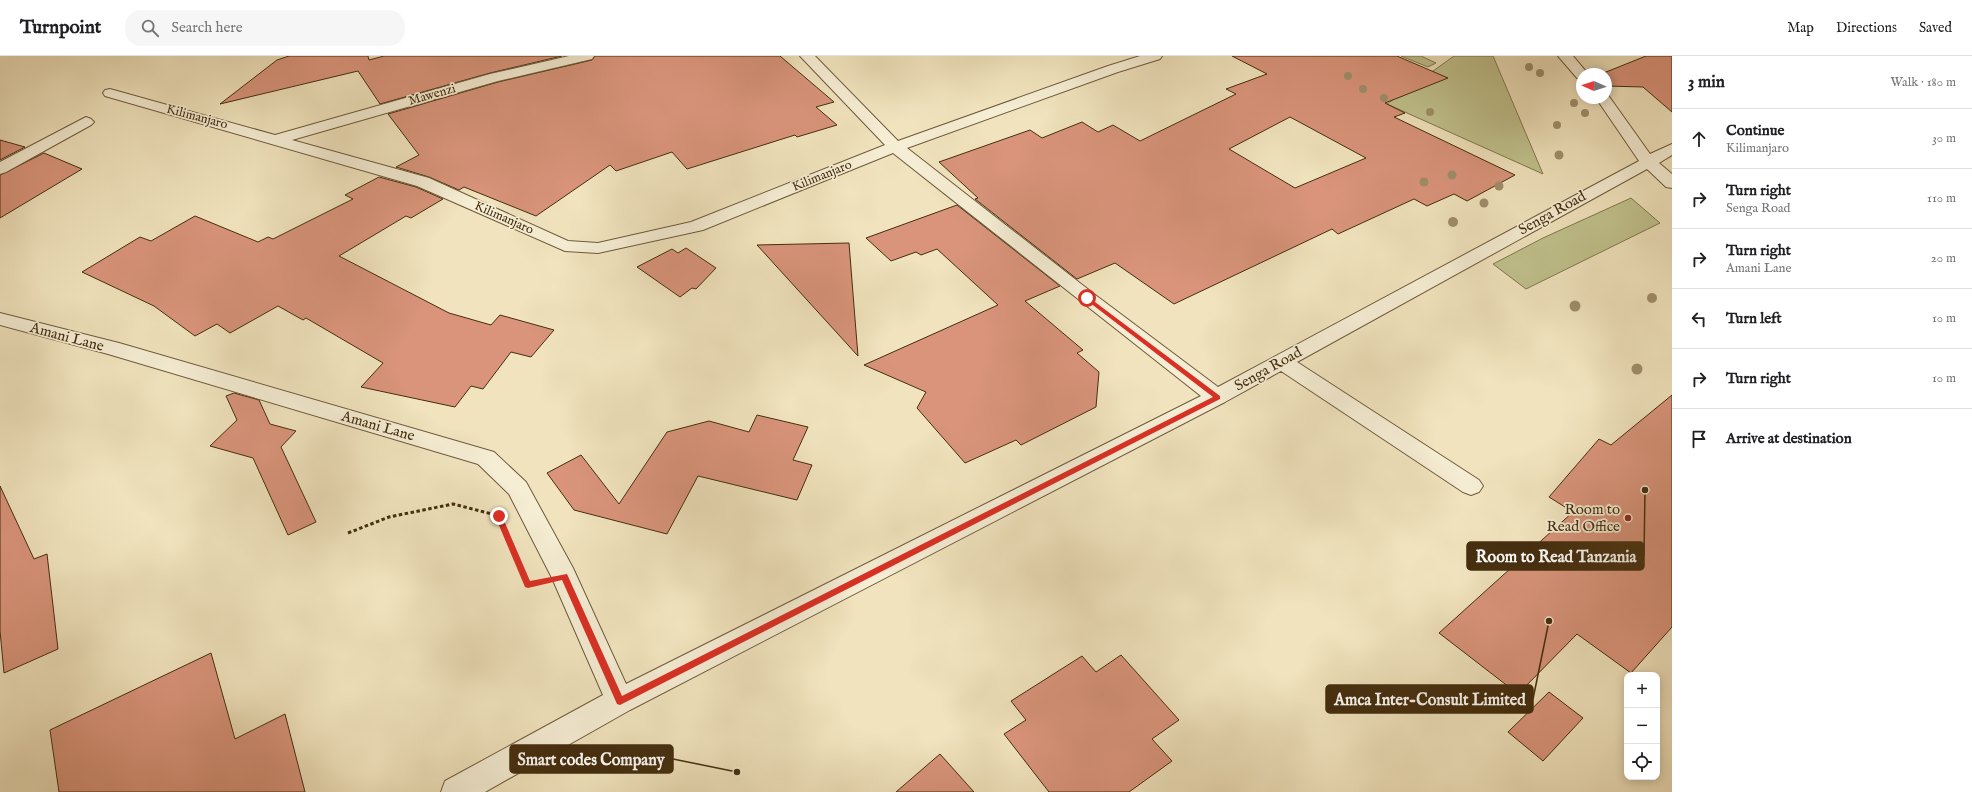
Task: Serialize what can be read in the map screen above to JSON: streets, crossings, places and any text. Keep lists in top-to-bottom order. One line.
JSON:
{"streets":{"street":["Mawenzi","Kilimanjaro","Senga Road","Amani Lane"]},"crossings":[["Mawenzi","Kilimanjaro"],["Senga Road","Amani Lane"]],"places":["Room to Read Tanzania","Room to Read Office","Amca Inter-Consult Limited","Smart codes Company"],"north":"left","page":{"header":"Turnpoint","search":"Search here","nav":["Map","Directions","Saved"],"heading":["3 min","Walk · 180 m"],"list":[["Continue","Kilimanjaro","30 m"],["Turn right","Senga Road","110 m"],["Turn right","Amani Lane","20 m"],["Turn left","10 m"],["Turn right","10 m"],"Arrive at destination"],"map_buttons":["+","−"]}}
